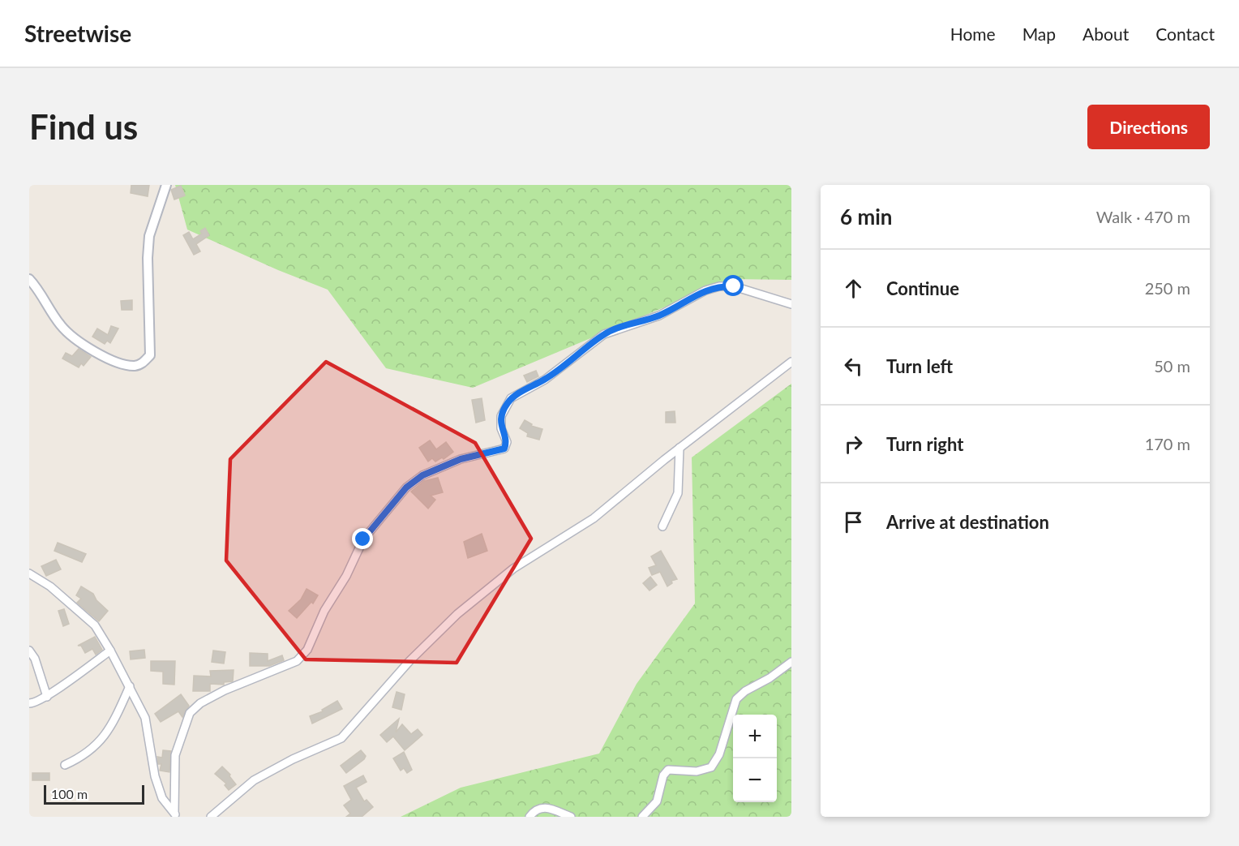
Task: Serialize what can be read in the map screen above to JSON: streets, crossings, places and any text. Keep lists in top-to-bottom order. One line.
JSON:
{"scale_bar":"100 m","page":{"header":"Streetwise","nav":["Home","Map","About","Contact"],"buttons":"Directions","title":"Find us","heading":["6 min","Walk · 470 m"],"list":[["Continue","250 m"],["Turn left","50 m"],["Turn right","170 m"],"Arrive at destination"],"map_buttons":["+","−"],"scale":"100 m"}}
